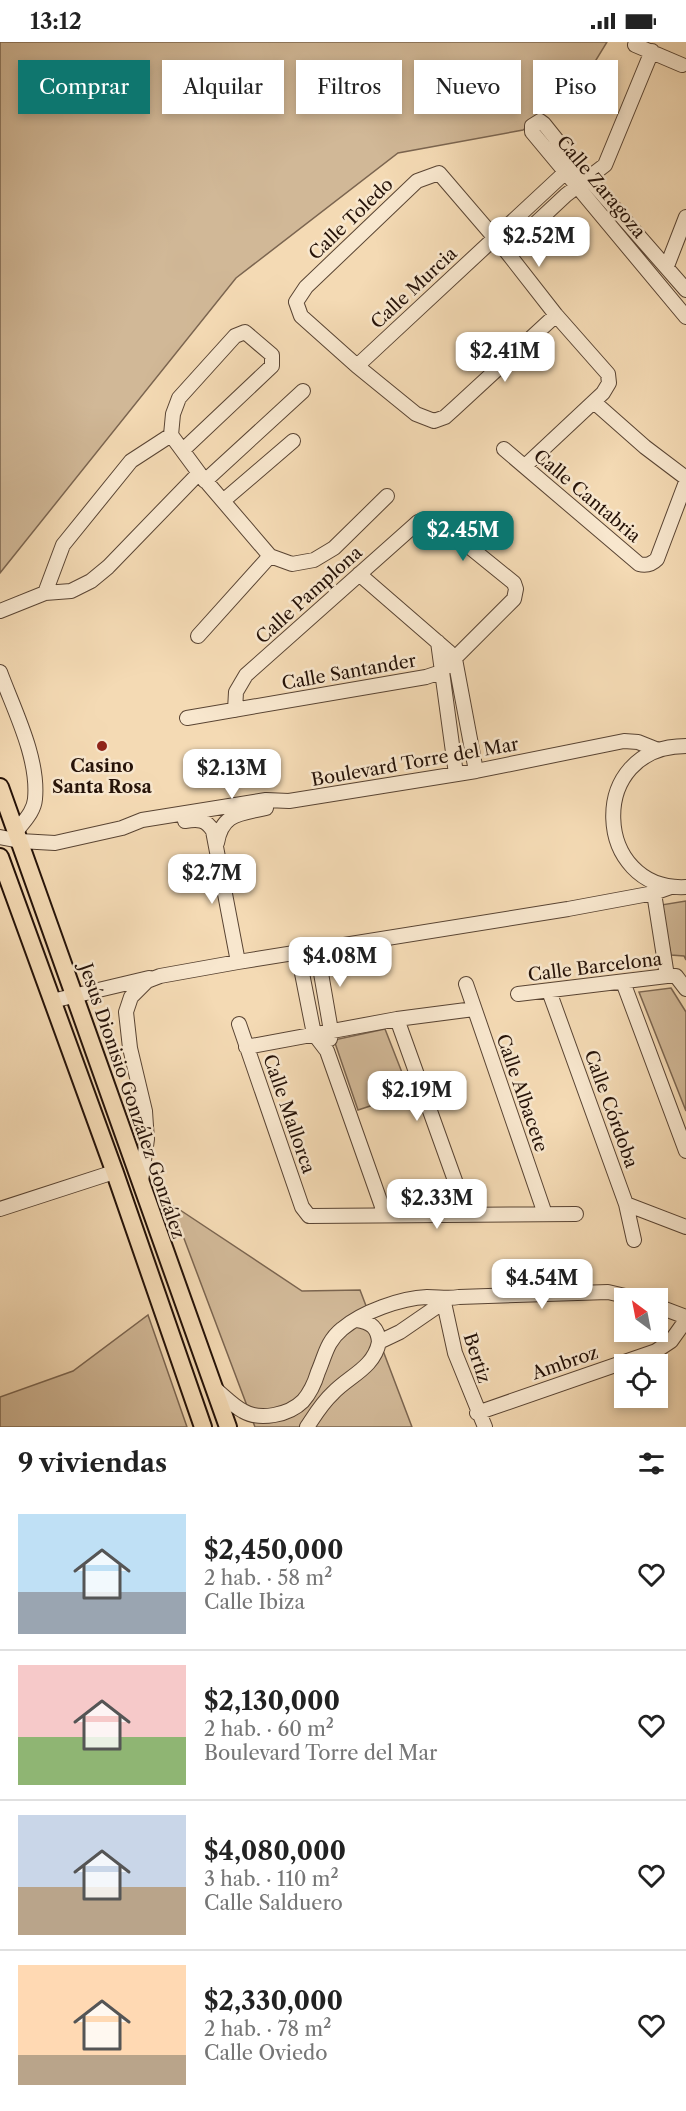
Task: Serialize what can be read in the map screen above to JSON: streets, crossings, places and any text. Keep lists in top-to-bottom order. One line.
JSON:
{"streets":{"main road":["Jesús Dionisio González González"],"street":["Calle Zaragoza","Calle Toledo","Calle Murcia","Calle Cantabria","Calle Pamplona","Calle Santander","Boulevard Torre del Mar","Calle Barcelona","Calle Albacete","Calle Córdoba","Calle Mallorca","Bertiz","Ambroz"]},"crossings":[["Calle Zaragoza","Calle Murcia"],["Calle Toledo","Calle Murcia"],["Calle Pamplona","Calle Santander"],["Boulevard Torre del Mar","Jesús Dionisio González González"],["Calle Barcelona","Calle Córdoba"],["Bertiz","Ambroz"]],"places":["Casino Santa Rosa"],"north":"top left","page":{"status":"13:12","chip":["Comprar","Alquilar","Filtros","Nuevo","Piso"],"price":["$2.52M","$2.41M","$2.45M","$2.13M","$2.7M","$4.08M","$2.19M","$2.33M","$4.54M"],"heading":"9 viviendas","list":[{"name":"$2,450,000","note":"2 hab. · 58 m² · Calle Ibiza"},{"name":"$2,130,000","note":"2 hab. · 60 m² · Boulevard Torre del Mar"},{"name":"$4,080,000","note":"3 hab. · 110 m² · Calle Salduero"},{"name":"$2,330,000","note":"2 hab. · 78 m² · Calle Oviedo"}]}}
